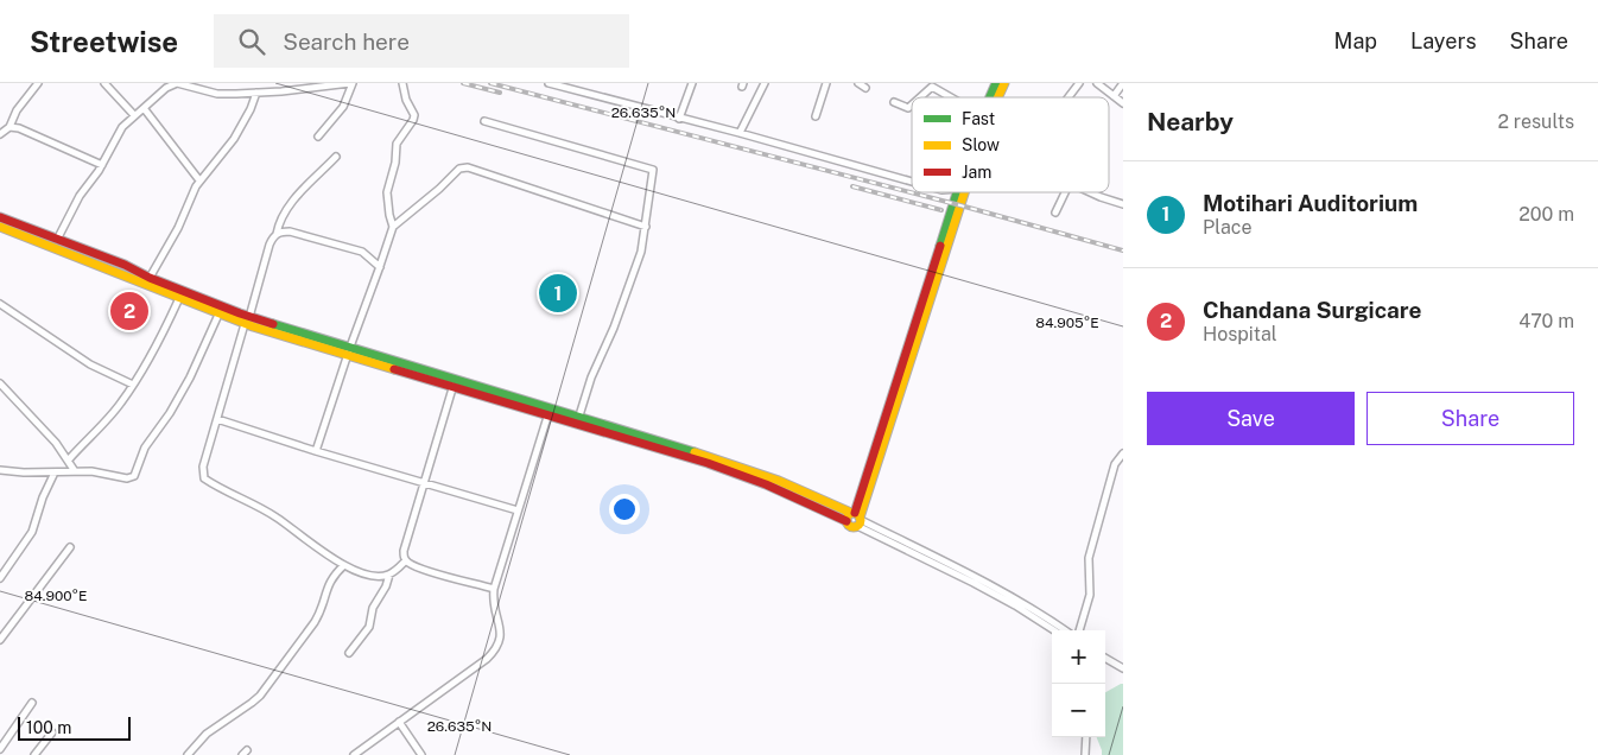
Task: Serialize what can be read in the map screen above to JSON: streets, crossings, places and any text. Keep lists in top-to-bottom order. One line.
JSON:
{"legend":["Fast","Slow","Jam"],"scale_bar":"100 m","page":{"header":"Streetwise","search":"Search here","nav":["Map","Layers","Share"],"heading":["Nearby","2 results"],"list":[{"mark":"1","name":"Motihari Auditorium","note":"Place","value":"200 m"},{"mark":"2","name":"Chandana Surgicare","note":"Hospital","value":"470 m"}],"pins":["1","2"],"buttons":["Save","Share"],"map_buttons":["+","−"],"scale":"100 m"},"coordinates":["26.635°N","84.905°E","84.900°E"]}
